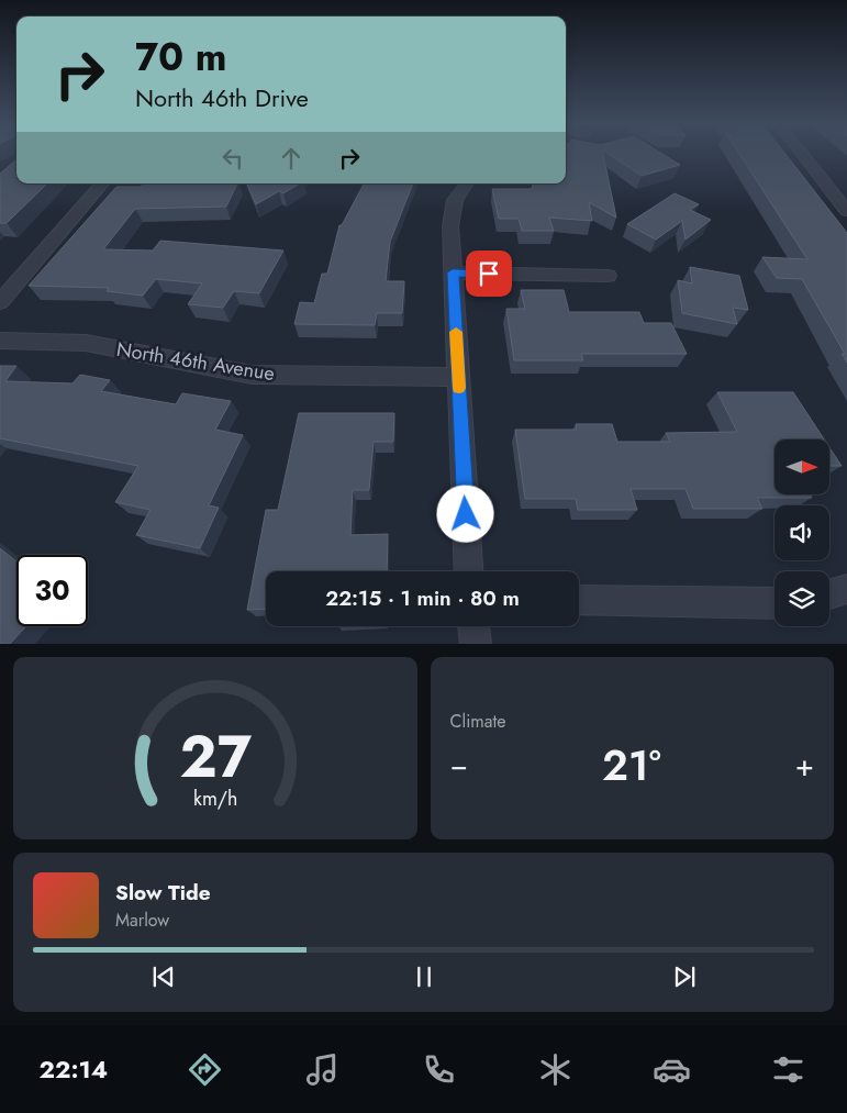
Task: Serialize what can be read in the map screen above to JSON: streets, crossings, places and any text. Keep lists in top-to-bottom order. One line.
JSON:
{"streets":{"street":["North 46th Avenue"]},"north":"right","page":{"turn":["70 m","North 46th Drive"],"limit":"30","trip":"22:15 · 1 min · 80 m","tile":"Climate","heat":["−","21°","+"],"song":["Slow Tide","Marlow"],"tabs":"22:14","gauge":["27","km/h"]}}
